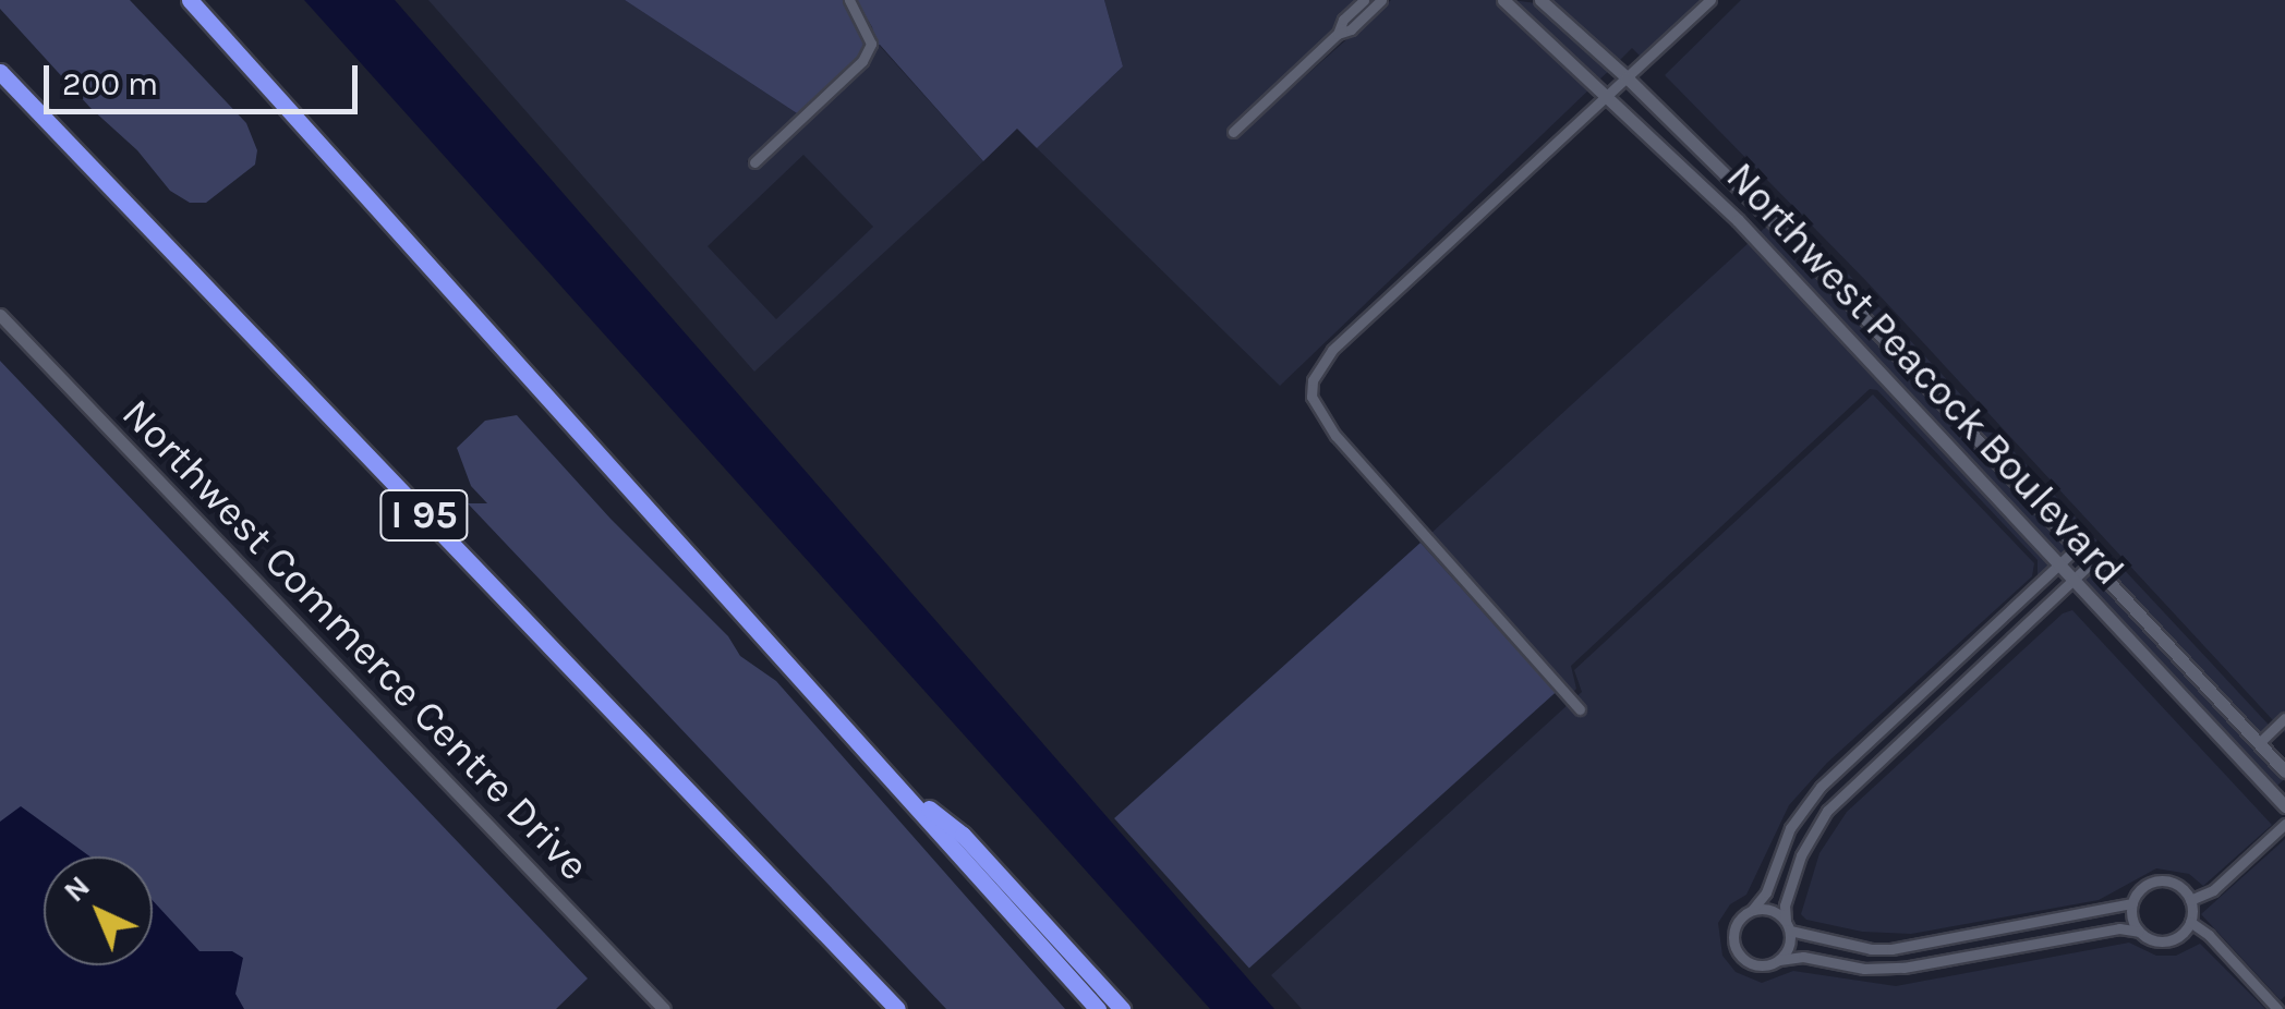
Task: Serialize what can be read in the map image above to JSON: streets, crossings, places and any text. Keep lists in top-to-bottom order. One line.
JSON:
{"streets":{"highway":["I 95"],"street":["Northwest Peacock Boulevard","Northwest Commerce Centre Drive"]},"scale_bar":"200 m","north":"top left"}
